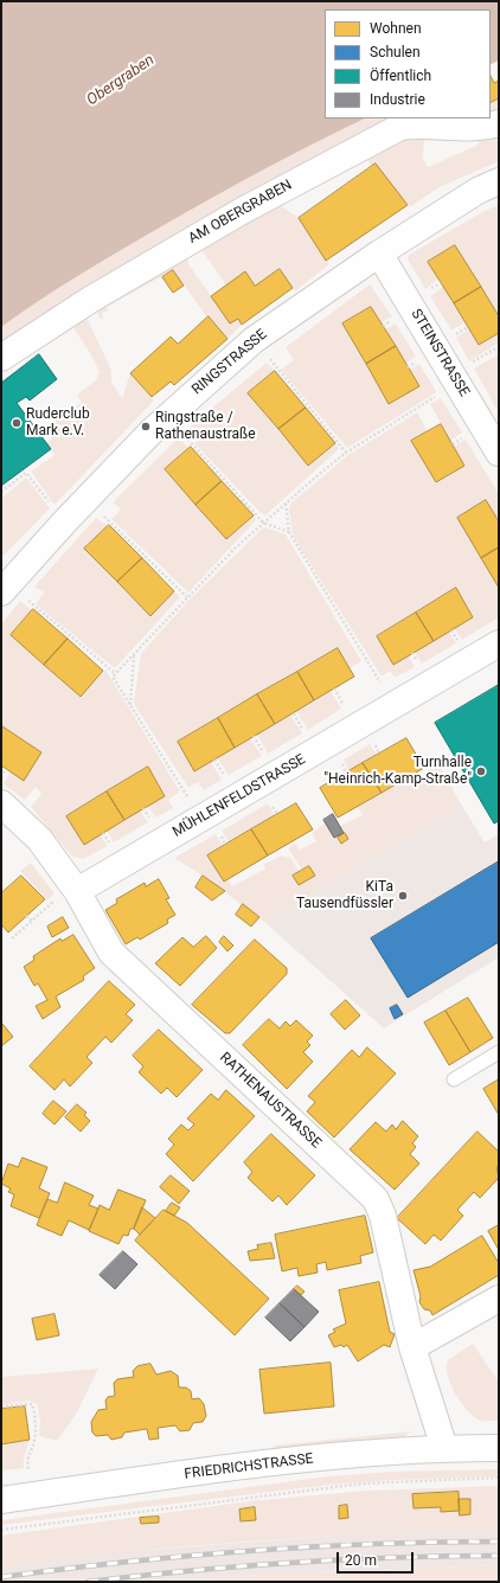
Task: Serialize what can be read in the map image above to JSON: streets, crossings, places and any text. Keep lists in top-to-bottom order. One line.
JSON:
{"streets":{"street":["AM OBERGRABEN","STEINSTRASSE","RINGSTRASSE","MÜHLENFELDSTRASSE","RATHENAUSTRASSE","FRIEDRICHSTRASSE"]},"crossings":[["STEINSTRASSE","RINGSTRASSE"],["MÜHLENFELDSTRASSE","RATHENAUSTRASSE"],["RATHENAUSTRASSE","FRIEDRICHSTRASSE"]],"water":["Obergraben"],"places":["Ruderclub Mark e.V.","Ringstraße / Rathenaustraße","Turnhalle \"Heinrich-Kamp-Straße\"","KiTa Tausendfüssler"],"legend":["Wohnen","Schulen","Öffentlich","Industrie"],"scale_bar":"20 m"}
